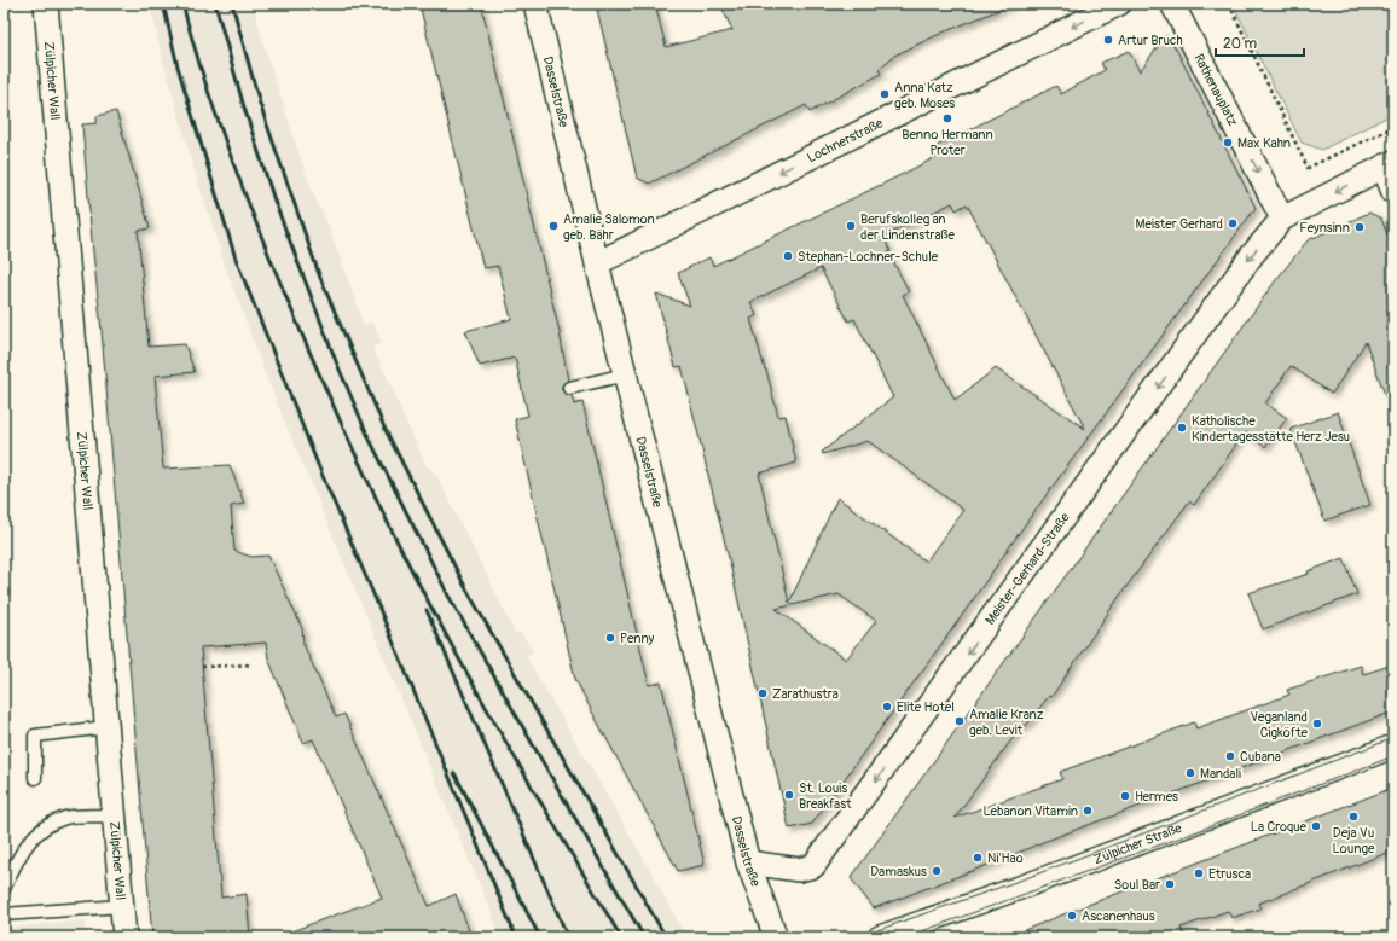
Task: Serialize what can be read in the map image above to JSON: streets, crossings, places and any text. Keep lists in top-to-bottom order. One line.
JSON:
{"streets":{"street":["Zülpicher Wall","Rathenauplatz","Dasselstraße","Lochnerstraße","Meister-Gerhard-Straße","Zülpicher Straße"]},"crossings":[["Rathenauplatz","Meister-Gerhard-Straße"],["Dasselstraße","Lochnerstraße"],["Dasselstraße","Meister-Gerhard-Straße"]],"one_way":["Rathenauplatz","Lochnerstraße","Meister-Gerhard-Straße"],"places":["Artur Bruch","Anna Katz geb. Moses","Benno Hermann Proter","Max Kahn","Meister Gerhard","Amalie Salomon geb. Bähr","Berufskolleg an der Lindenstraße","Feynsinn","Stephan-Lochner-Schule","Katholische Kindertagesstätte Herz Jesu","Penny","Zarathustra","Elite Hotel","Amalie Kranz geb. Levit","Veganland Cigköfte","Cubana","Mandali","St. Louis Breakfast","Hermes","Lebanon Vitamin","Deja Vu Lounge","La Croque","Ni'Hao","Damaskus","Etrusca","Soul Bar","Ascanenhaus"],"scale_bar":"20 m"}
